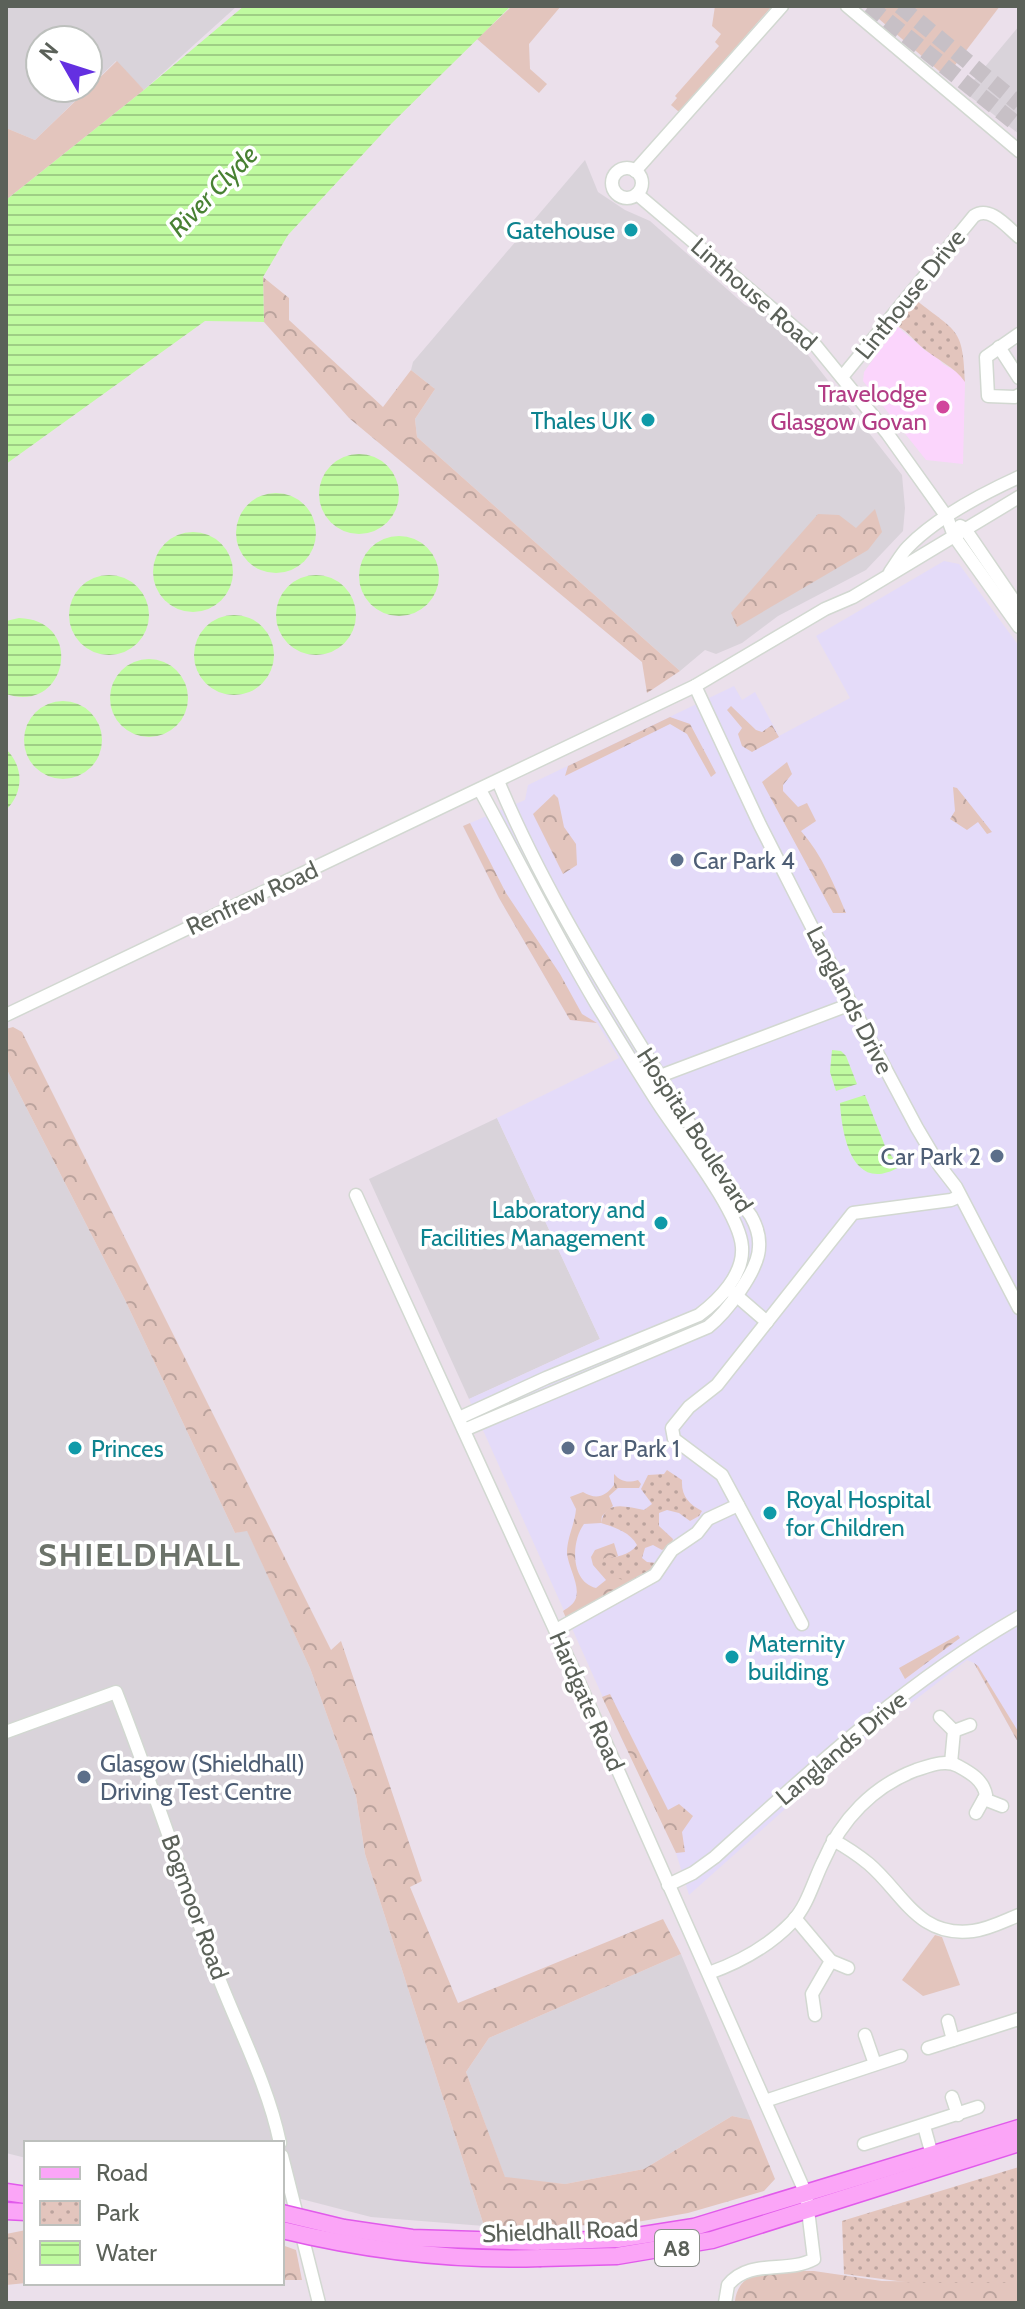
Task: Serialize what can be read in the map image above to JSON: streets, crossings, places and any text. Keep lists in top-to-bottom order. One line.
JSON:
{"streets":{"main road":["Shieldhall Road","A8"],"street":["Linthouse Road","Linthouse Drive","Renfrew Road","Langlands Drive","Hospital Boulevard","Hardgate Road","Bogmoor Road"]},"crossings":[["Linthouse Road","Linthouse Drive"],["Renfrew Road","Langlands Drive"],["Renfrew Road","Hospital Boulevard"],["Langlands Drive","Hardgate Road"],["Hospital Boulevard","Hardgate Road"],["Hardgate Road","Shieldhall Road"]],"districts":["SHIELDHALL"],"water":["River Clyde"],"places":["Gatehouse","Travelodge Glasgow Govan","Thales UK","Car Park 4","Car Park 2","Laboratory and Facilities Management","Princes","Car Park 1","Royal Hospital for Children","Maternity building","Glasgow (Shieldhall) Driving Test Centre"],"legend":["Road","Park","Water"],"north":"top left"}
